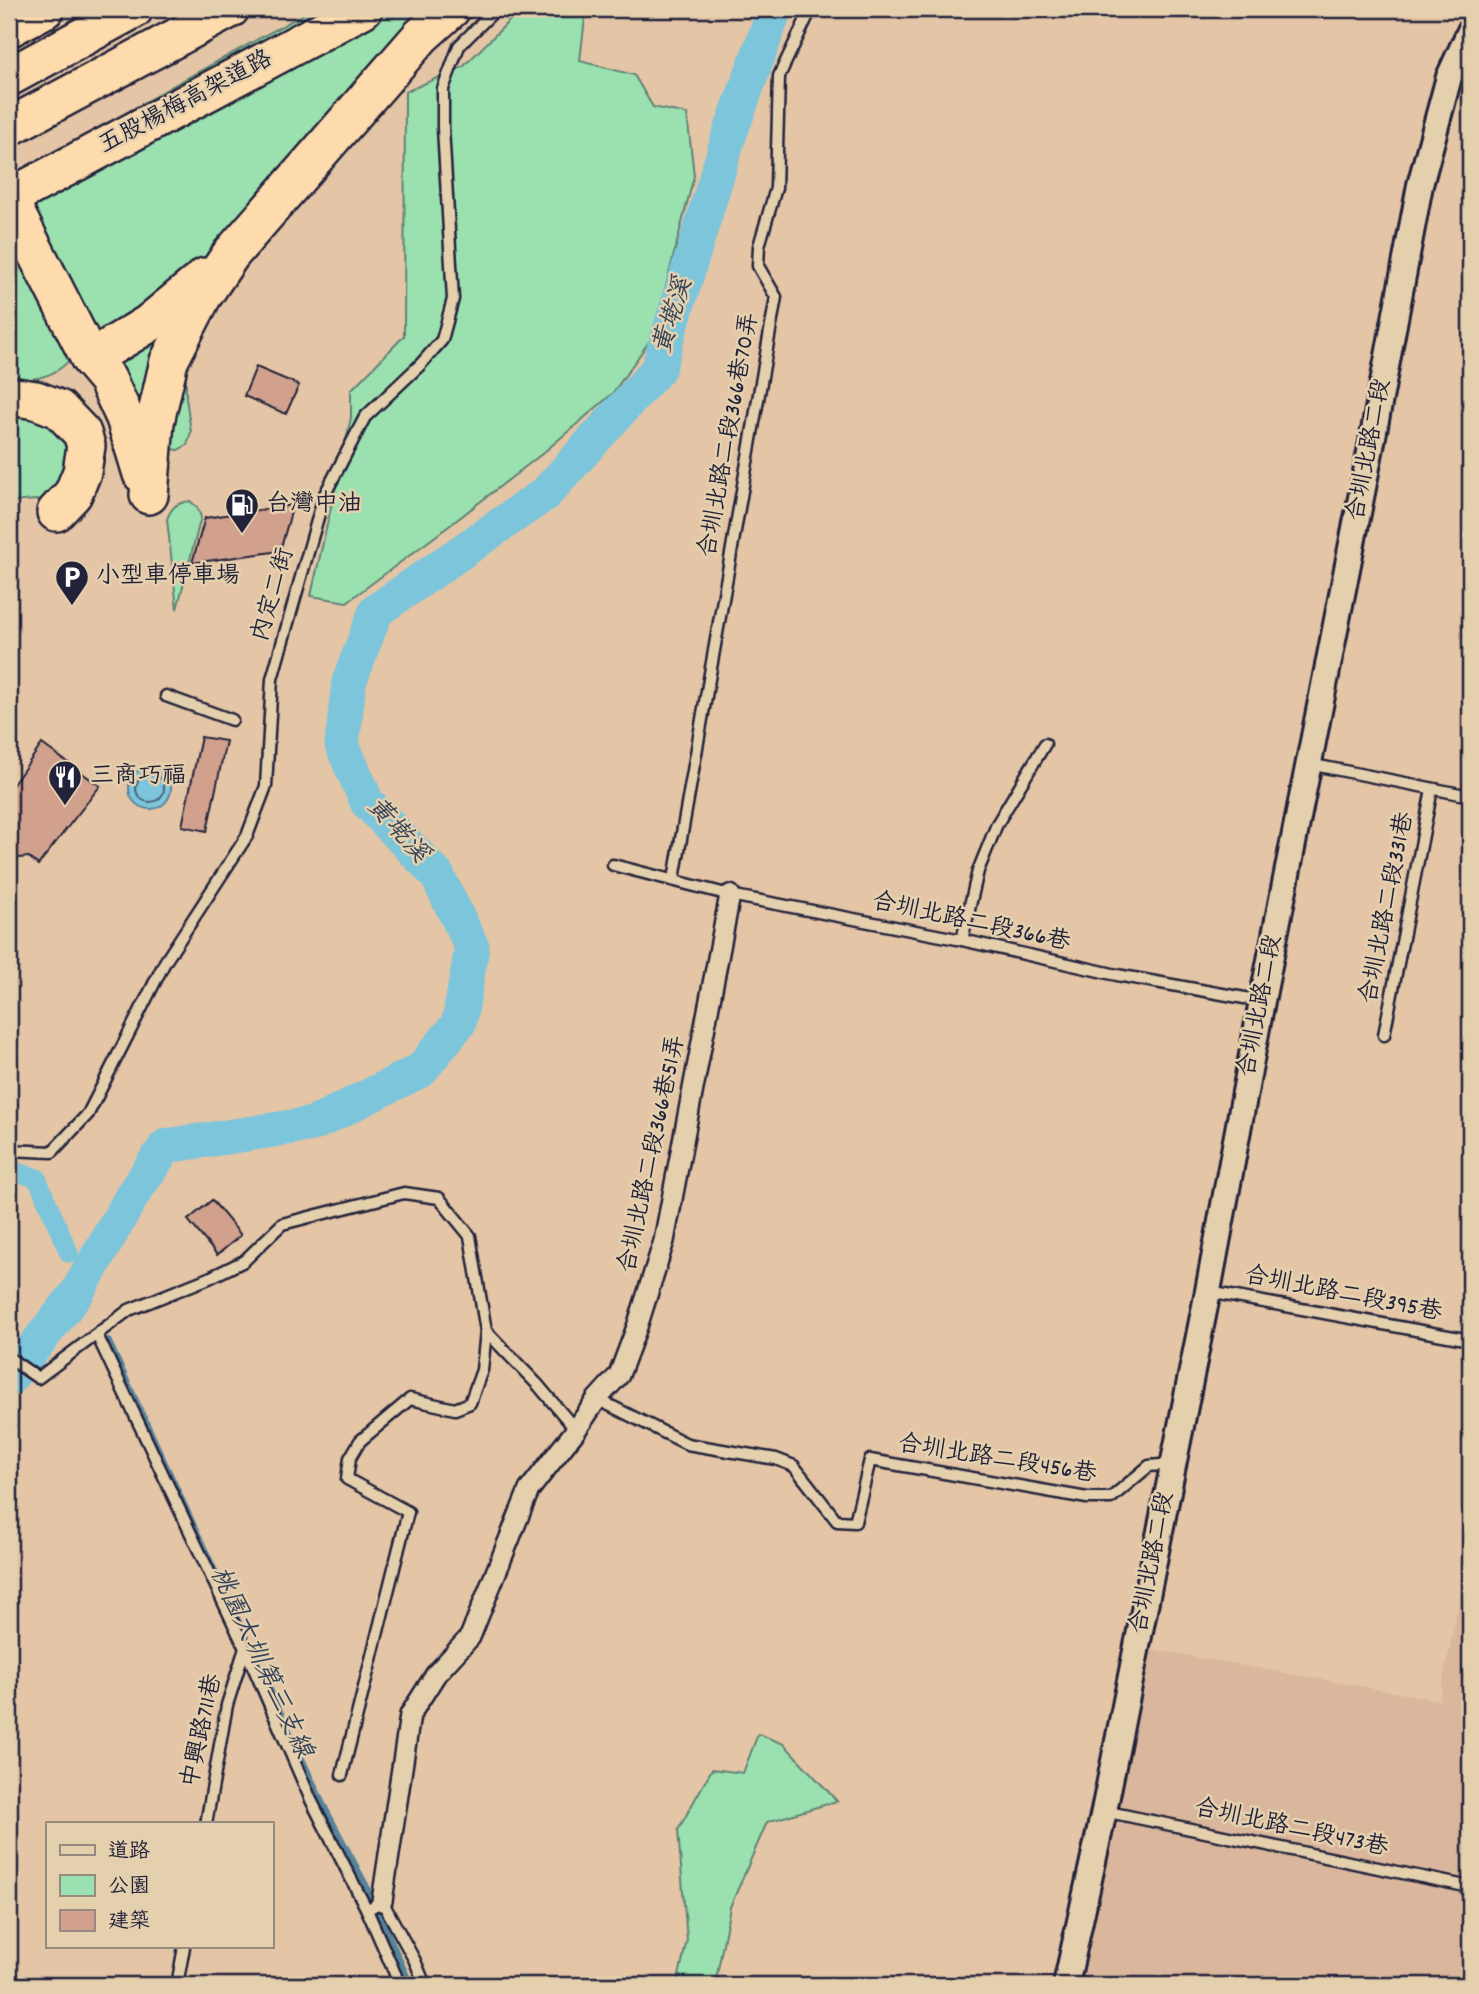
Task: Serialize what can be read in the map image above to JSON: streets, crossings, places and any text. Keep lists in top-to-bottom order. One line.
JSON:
{"streets":{"highway":["五股楊梅高架道路"],"street":["合圳北路二段","合圳北路二段366巷51弄"],"lane":["合圳北路二段366巷70弄","內定二街","合圳北路二段331巷","合圳北路二段366巷","合圳北路二段395巷","合圳北路二段456巷","中興路711巷","合圳北路二段473巷"]},"crossings":[["合圳北路二段366巷70弄","合圳北路二段366巷"],["合圳北路二段","合圳北路二段331巷"],["合圳北路二段","合圳北路二段366巷"],["合圳北路二段","合圳北路二段395巷"],["合圳北路二段","合圳北路二段456巷"],["合圳北路二段","合圳北路二段473巷"],["合圳北路二段366巷","合圳北路二段366巷51弄"],["合圳北路二段366巷51弄","合圳北路二段456巷"]],"water":["黃墘溪","桃園大圳第三支線"],"places":{"fuel station":["台灣中油"],"parking":["小型車停車場"],"restaurant":["三商巧福"]},"legend":["道路","公園","建築"]}
